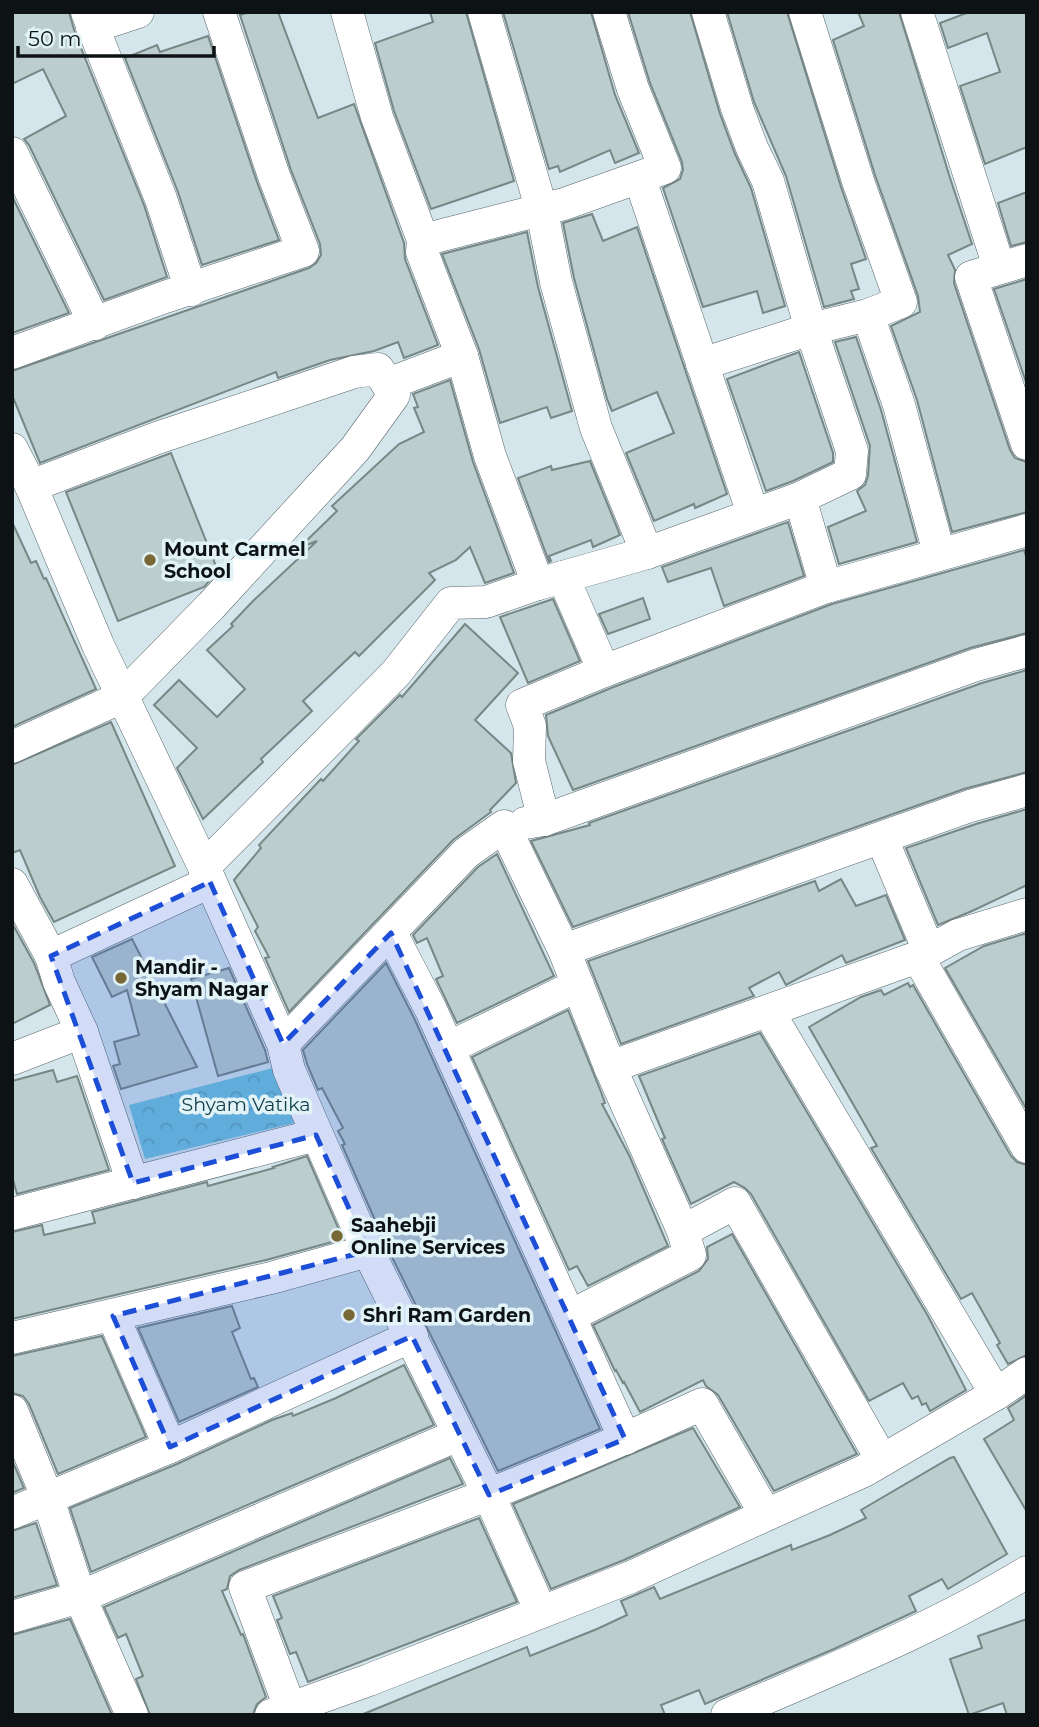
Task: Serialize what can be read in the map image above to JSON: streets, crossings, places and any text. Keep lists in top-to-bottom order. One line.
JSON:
{"parks":["Shyam Vatika"],"places":["Mount Carmel School","Mandir - Shyam Nagar","Saahebji Online Services","Shri Ram Garden"],"scale_bar":"50 m"}
